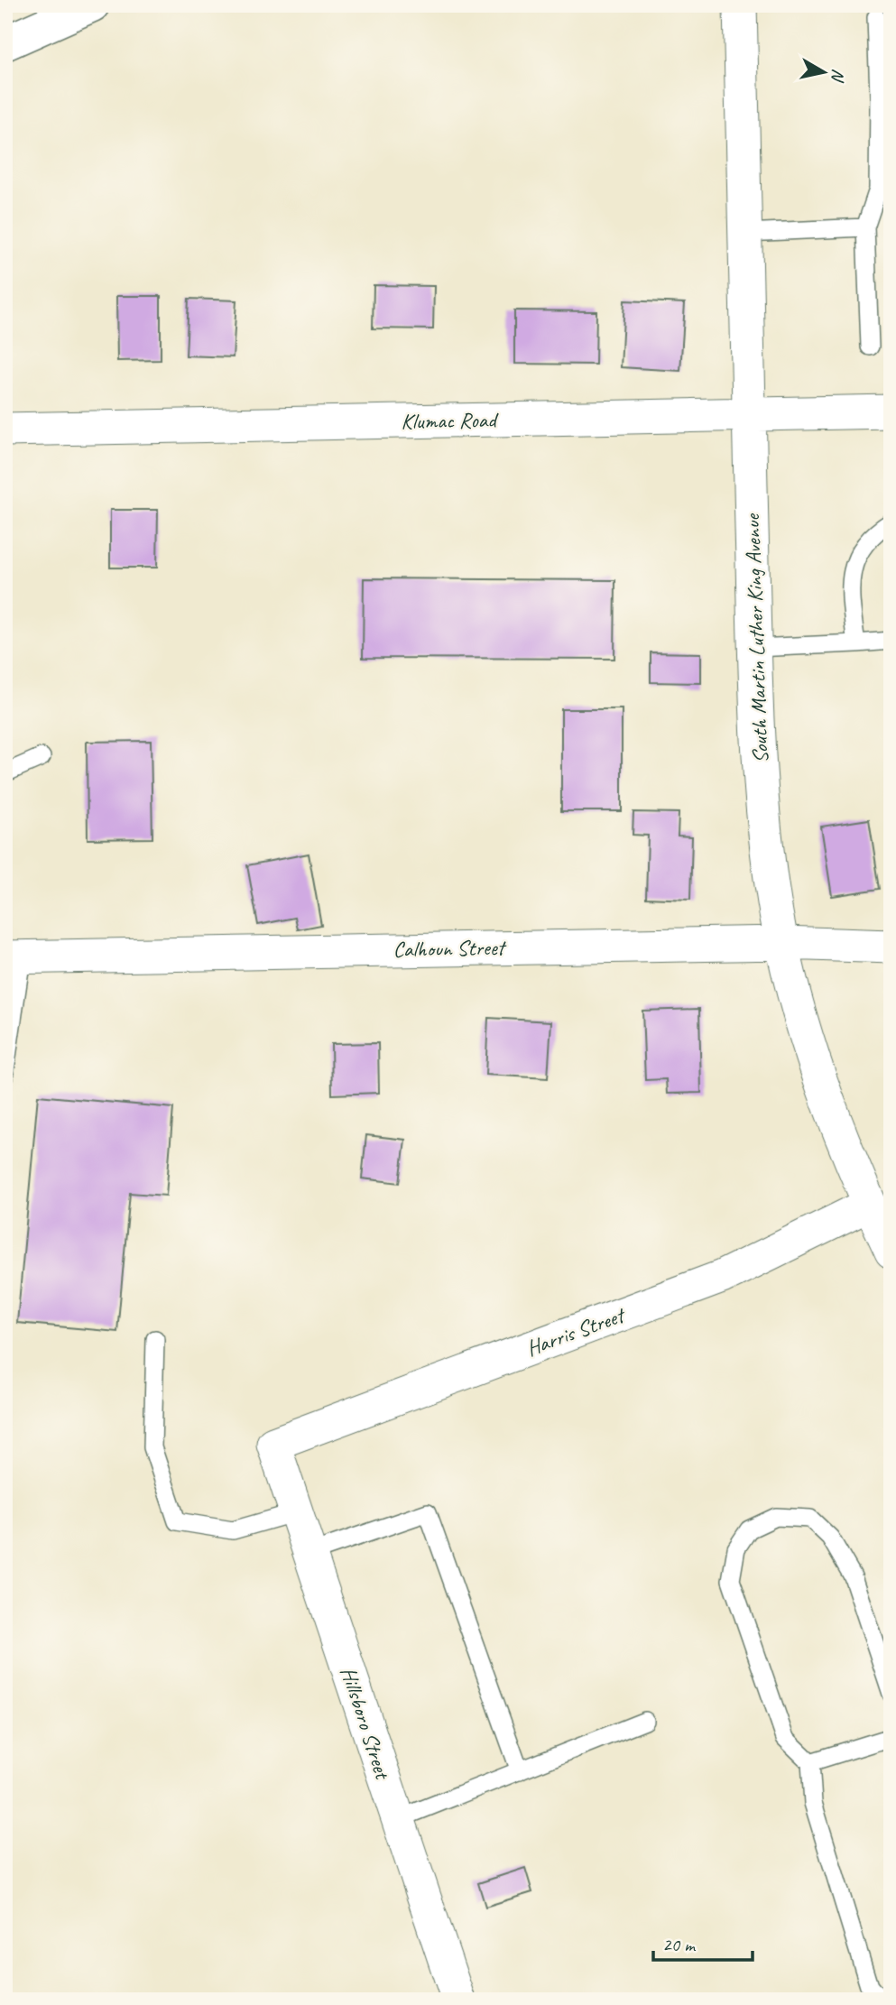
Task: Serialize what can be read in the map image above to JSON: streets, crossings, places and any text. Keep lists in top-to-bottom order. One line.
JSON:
{"streets":{"street":["Klumac Road","South Martin Luther King Avenue","Calhoun Street","Harris Street","Hillsboro Street"]},"crossings":[["Klumac Road","South Martin Luther King Avenue"],["South Martin Luther King Avenue","Calhoun Street"],["South Martin Luther King Avenue","Harris Street"],["Harris Street","Hillsboro Street"]],"scale_bar":"20 m","north":"right"}
